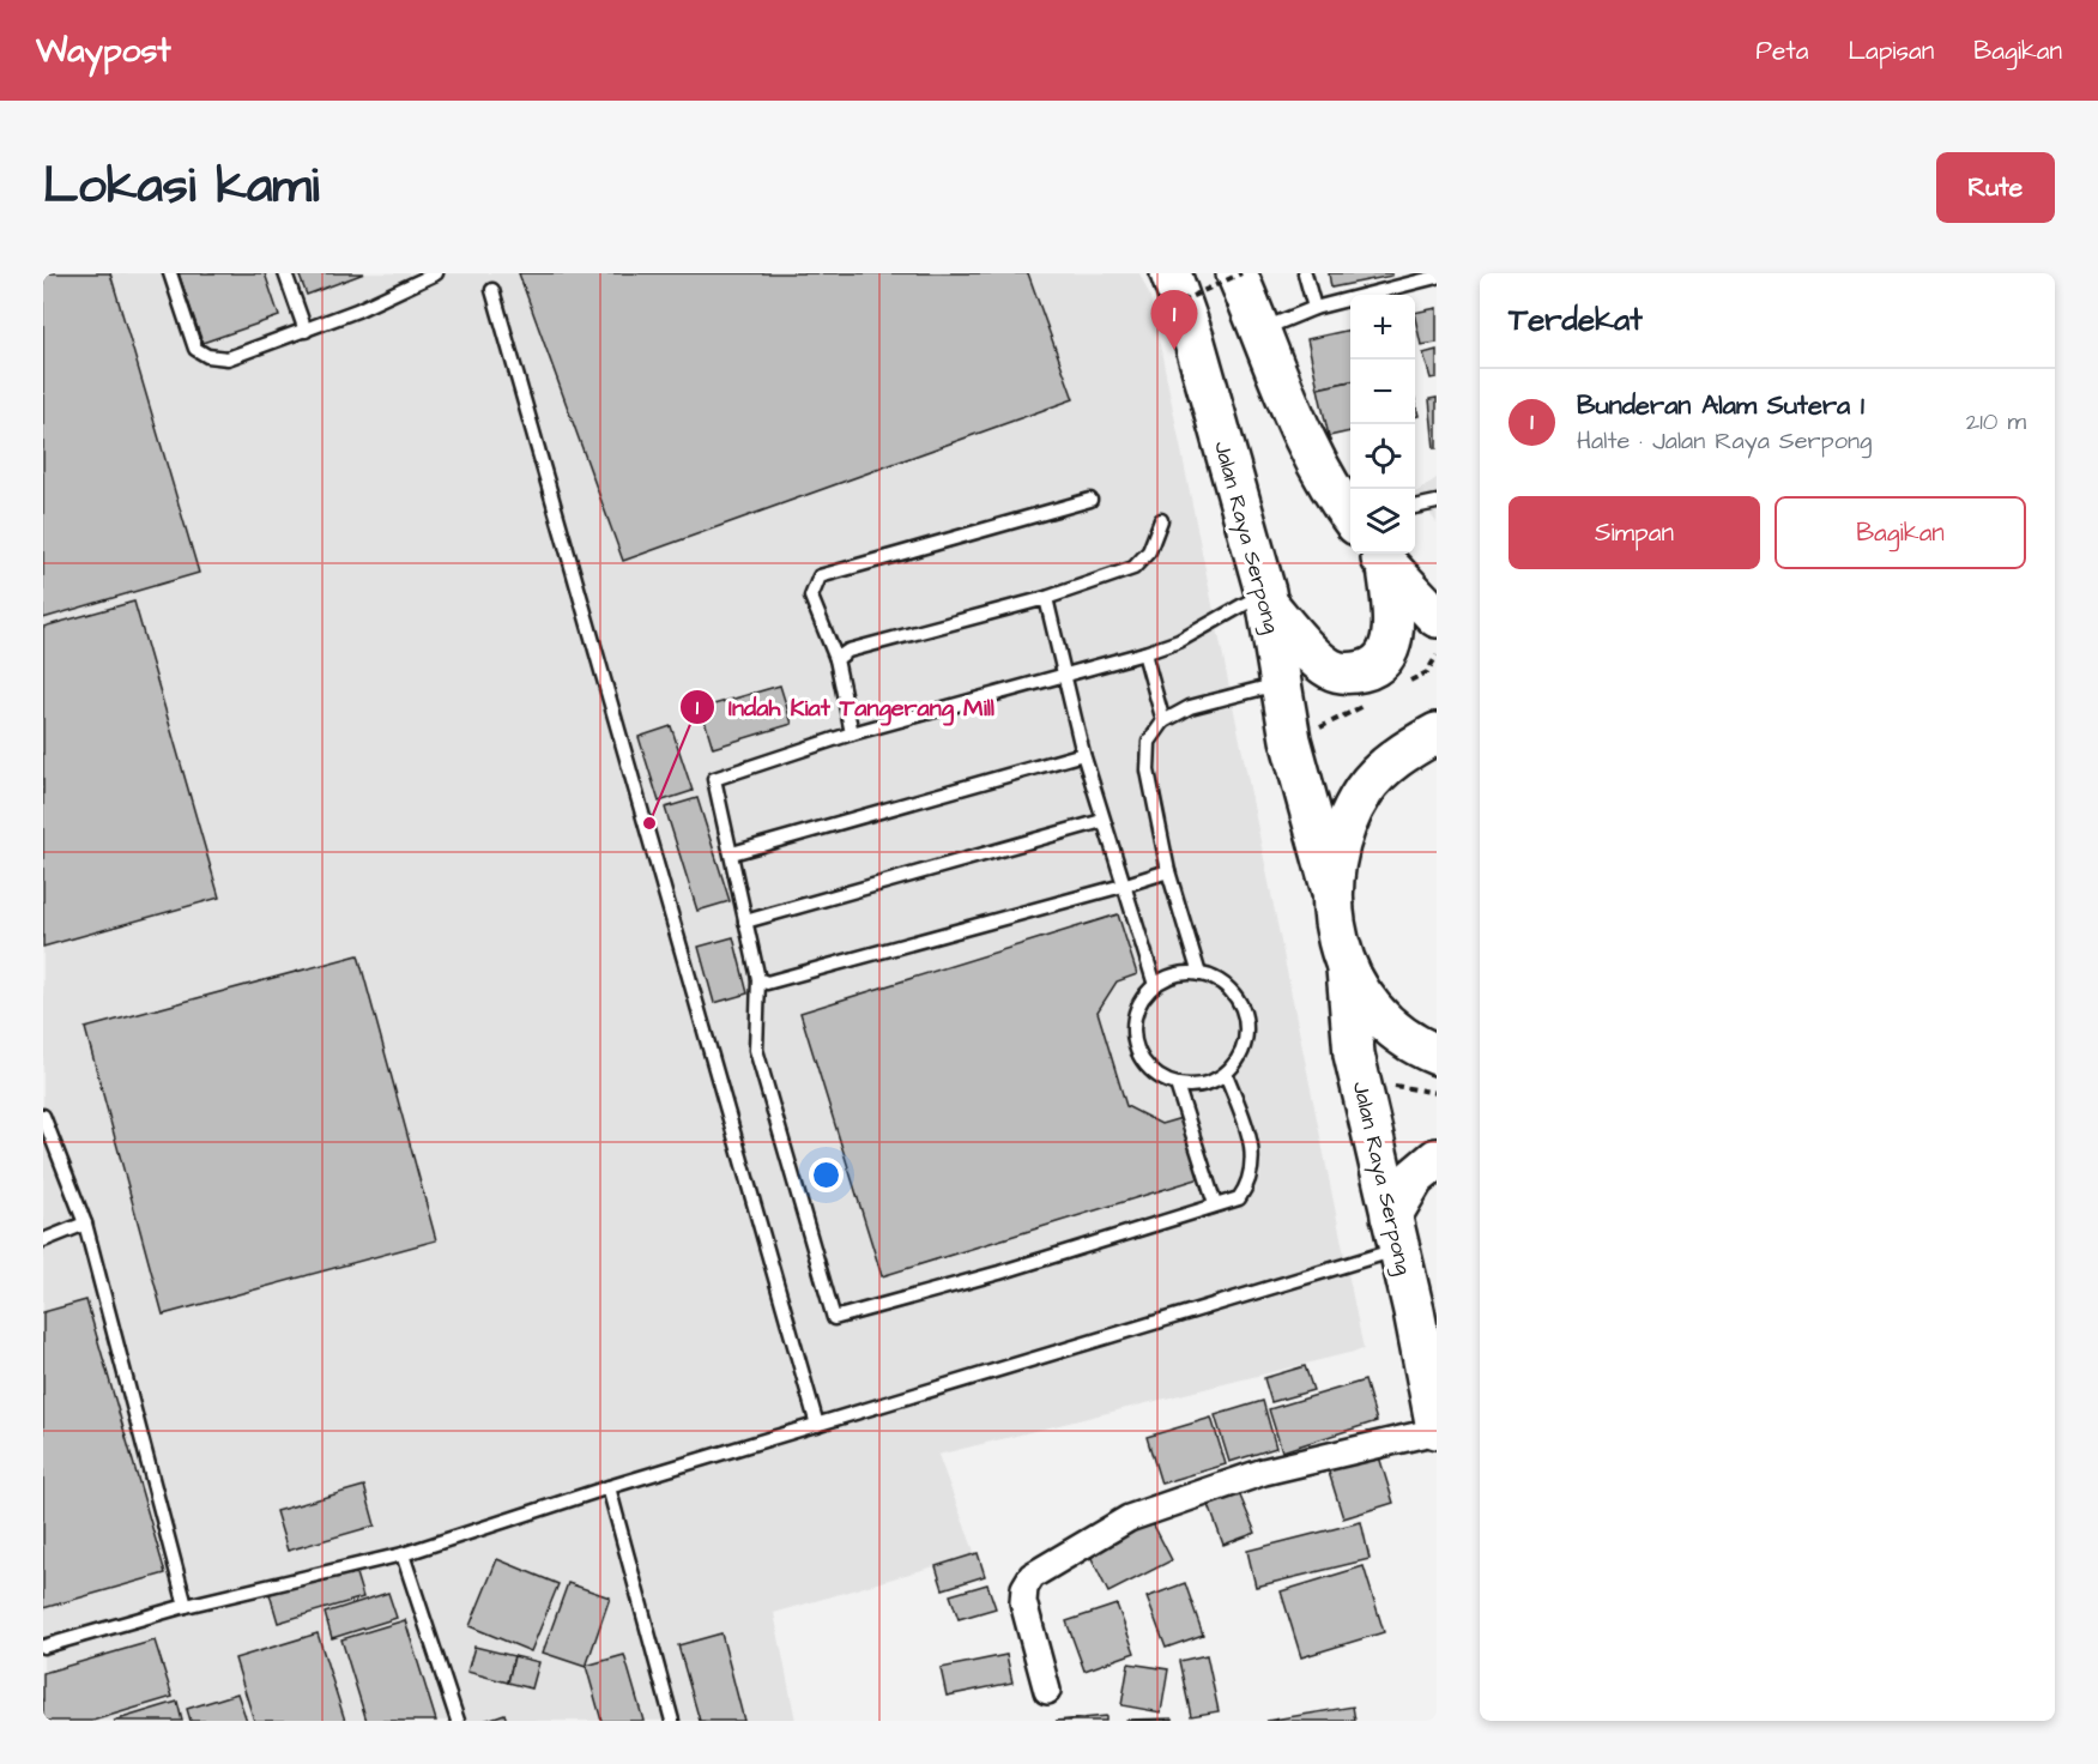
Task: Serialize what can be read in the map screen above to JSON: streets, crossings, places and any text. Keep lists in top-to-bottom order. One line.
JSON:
{"streets":{"main road":["Jalan Raya Serpong"]},"places":["Indah Kiat Tangerang Mill"],"page":{"header":"Waypost","nav":["Peta","Lapisan","Bagikan"],"title":"Lokasi kami","buttons":["Rute",["Simpan","Bagikan"]],"heading":"Terdekat","pins":"1","map_buttons":["+","−"],"list":[{"mark":"1","name":"Bunderan Alam Sutera 1","note":"Halte · Jalan Raya Serpong","value":"210 m"}]}}
